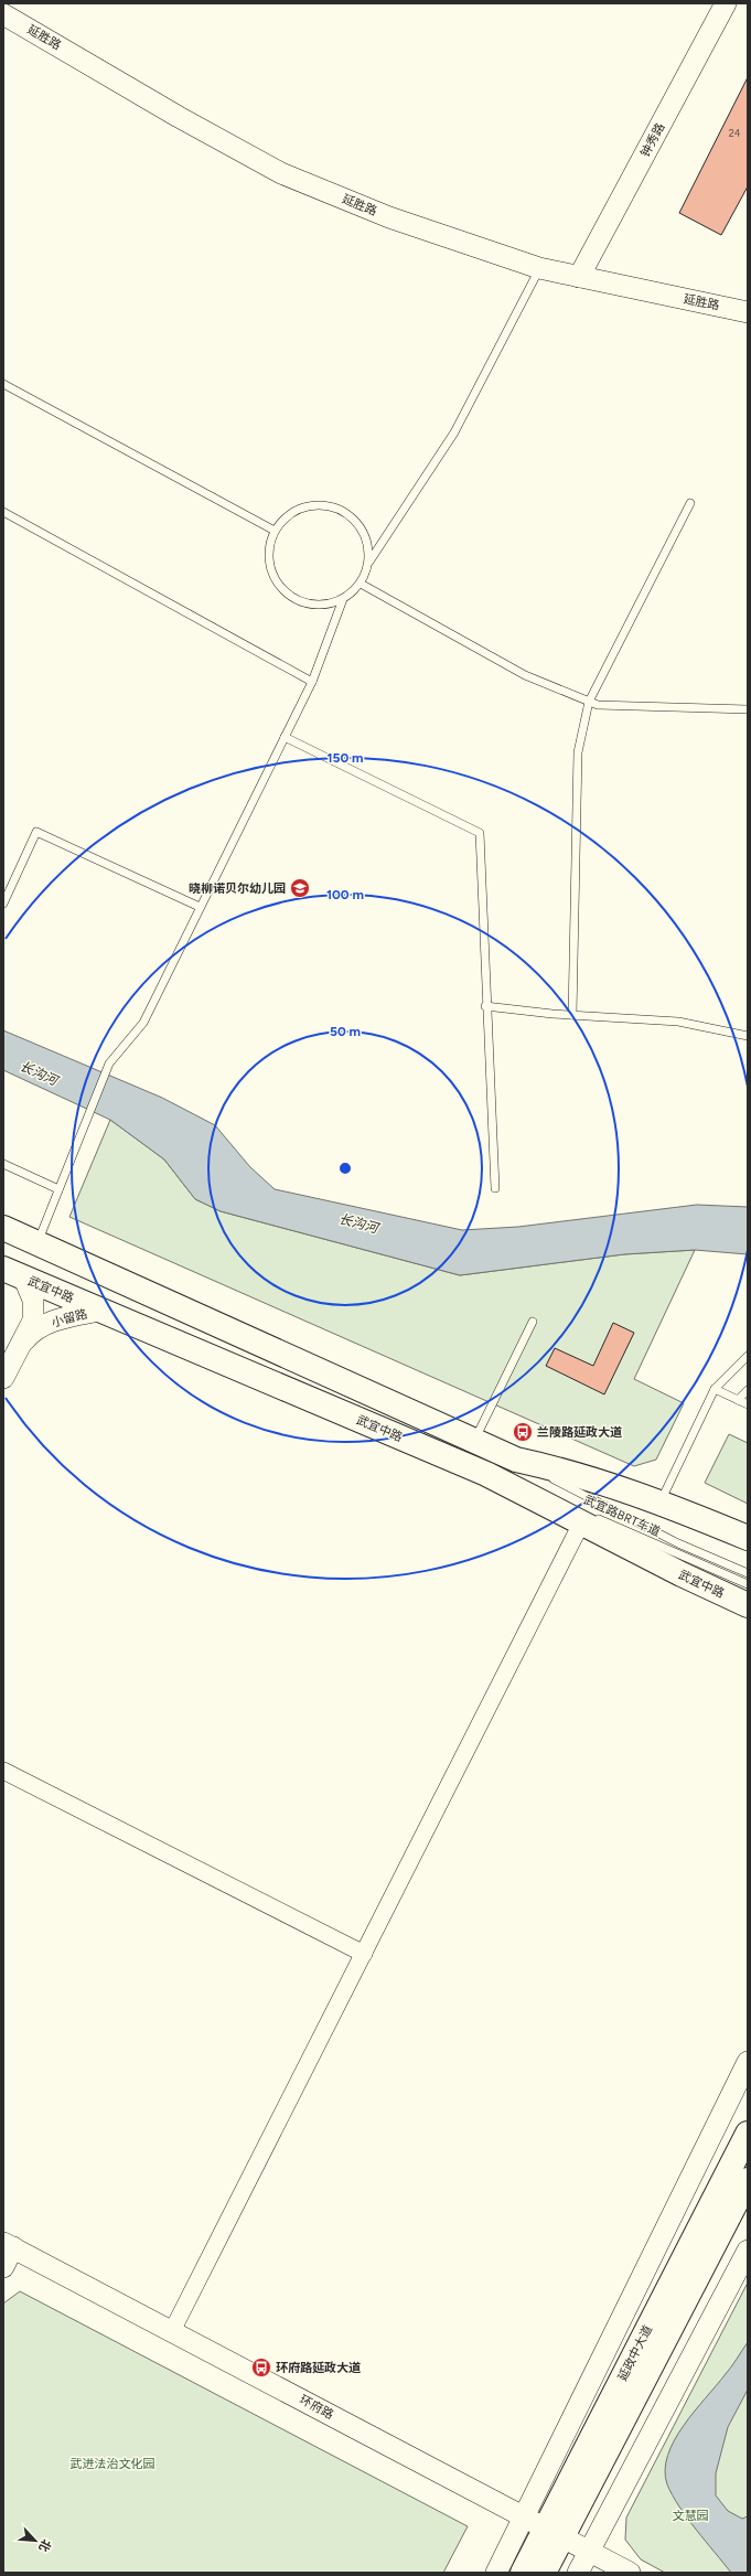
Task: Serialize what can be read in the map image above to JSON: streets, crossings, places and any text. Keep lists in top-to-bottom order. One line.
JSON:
{"streets":{"main road":["武宜中路","延政中大道"],"street":["延胜路","钟秀路","小留路","环府路"],"lane":["武宜路BRT车道"]},"crossings":[["延胜路","钟秀路"],["武宜中路","小留路"],["武宜中路","武宜路BRT车道"],["延政中大道","环府路"]],"water":["长沟河"],"parks":["武进法治文化园","文慧园"],"places":{"school or university":["晓柳诺贝尔幼儿园"],"bus stop":["兰陵路延政大道","环府路延政大道"]},"house_numbers":["24"],"north":"bottom right","rings":["150 m","100 m","50 m"]}
